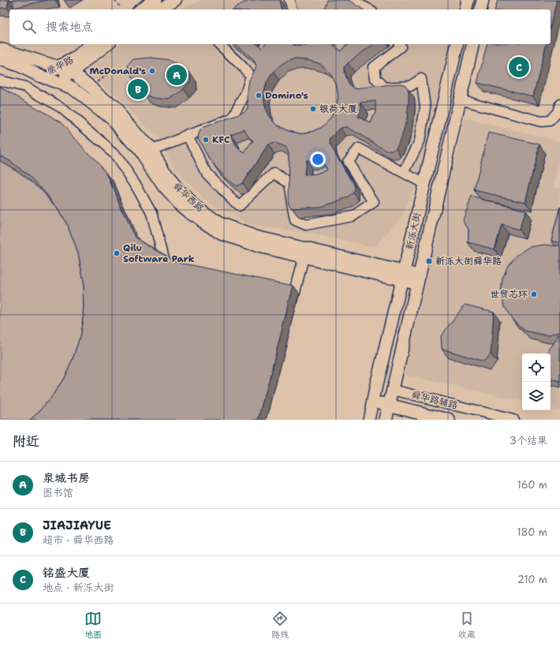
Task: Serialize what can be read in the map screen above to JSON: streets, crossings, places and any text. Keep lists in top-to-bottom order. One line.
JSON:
{"streets":{"main road":["崇华路","舜华西路","新泺大街"],"street":["舜华路辅路"]},"crossings":[["崇华路","舜华西路"],["舜华西路","新泺大街"],["新泺大街","舜华路辅路"]],"places":{"other":["McDonald's","Domino's","银荷大厦","KFC","Qilu Software Park","世贸芯环"],"transit":["新泺大街舜华路"]},"page":{"search":"搜索地点","pins":["C","A","B"],"heading":["附近","3个结果"],"list":[{"mark":"A","name":"泉城书房","note":"图书馆","value":"160 m"},{"mark":"B","name":"JIAJIAYUE","note":"超市 · 舜华西路","value":"180 m"},{"mark":"C","name":"铭盛大厦","note":"地点 · 新泺大街","value":"210 m"}],"nav":["地图","路线","收藏"]}}
